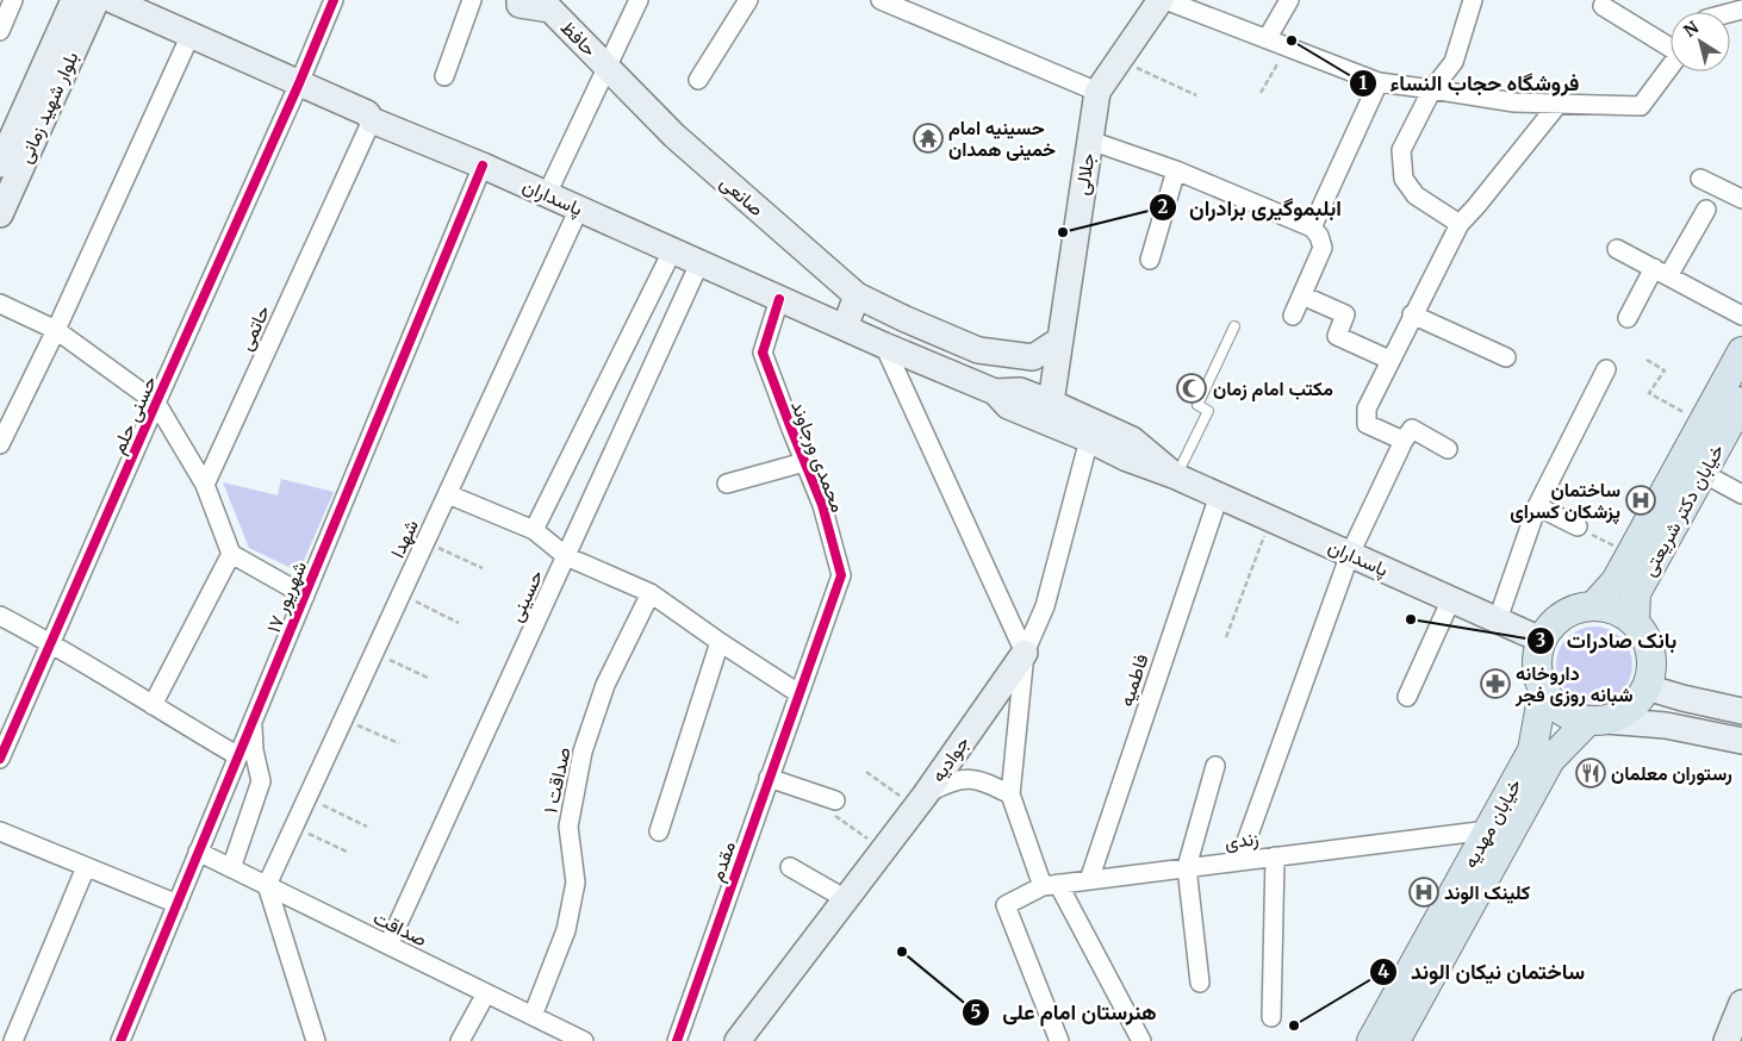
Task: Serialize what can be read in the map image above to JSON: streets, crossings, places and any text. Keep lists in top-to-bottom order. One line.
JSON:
{"streets":{"main road":["حافظ","بلوار شهید زمانی","جلالی","صانعی","پاسداران","خیابان دکتر شریعتی","جوادیه","خیابان مهدیه"],"street":["حاتمی","حسنی حلم","محمدی ورجاوند","شهدا","حسینی","۱۷ شهریور","فاطمیه","صداقت ۱","زندی","مقدم","صداقت"]},"crossings":[["حافظ","صانعی"],["جلالی","صانعی"],["جلالی","پاسداران"],["پاسداران","حاتمی"],["پاسداران","حسنی حلم"],["پاسداران","محمدی ورجاوند"],["پاسداران","خیابان دکتر شریعتی"],["پاسداران","شهدا"],["پاسداران","حسینی"],["پاسداران","۱۷ شهریور"],["پاسداران","فاطمیه"],["پاسداران","جوادیه"],["پاسداران","خیابان مهدیه"],["محمدی ورجاوند","مقدم"],["خیابان دکتر شریعتی","خیابان مهدیه"],["شهدا","صداقت"],["حسینی","صداقت"],["۱۷ شهریور","صداقت"],["فاطمیه","زندی"],["صداقت ۱","صداقت"],["خیابان مهدیه","زندی"]],"places":{"other":["فروشگاه حجاب النساء","ابلبموگیری برادران","بانک صادرات","هنرستان امام علی","ساختمان نیکان الوند"],"temple":["حسینیه امام خمینی همدان"],"mosque":["مکتب امام زمان"],"hospital":["ساختمان پزشکان کسرای","کلینک الوند"],"pharmacy":["داروخانه شبانه روزی فجر"],"restaurant":["رستوران معلمان"]},"north":"top left"}
